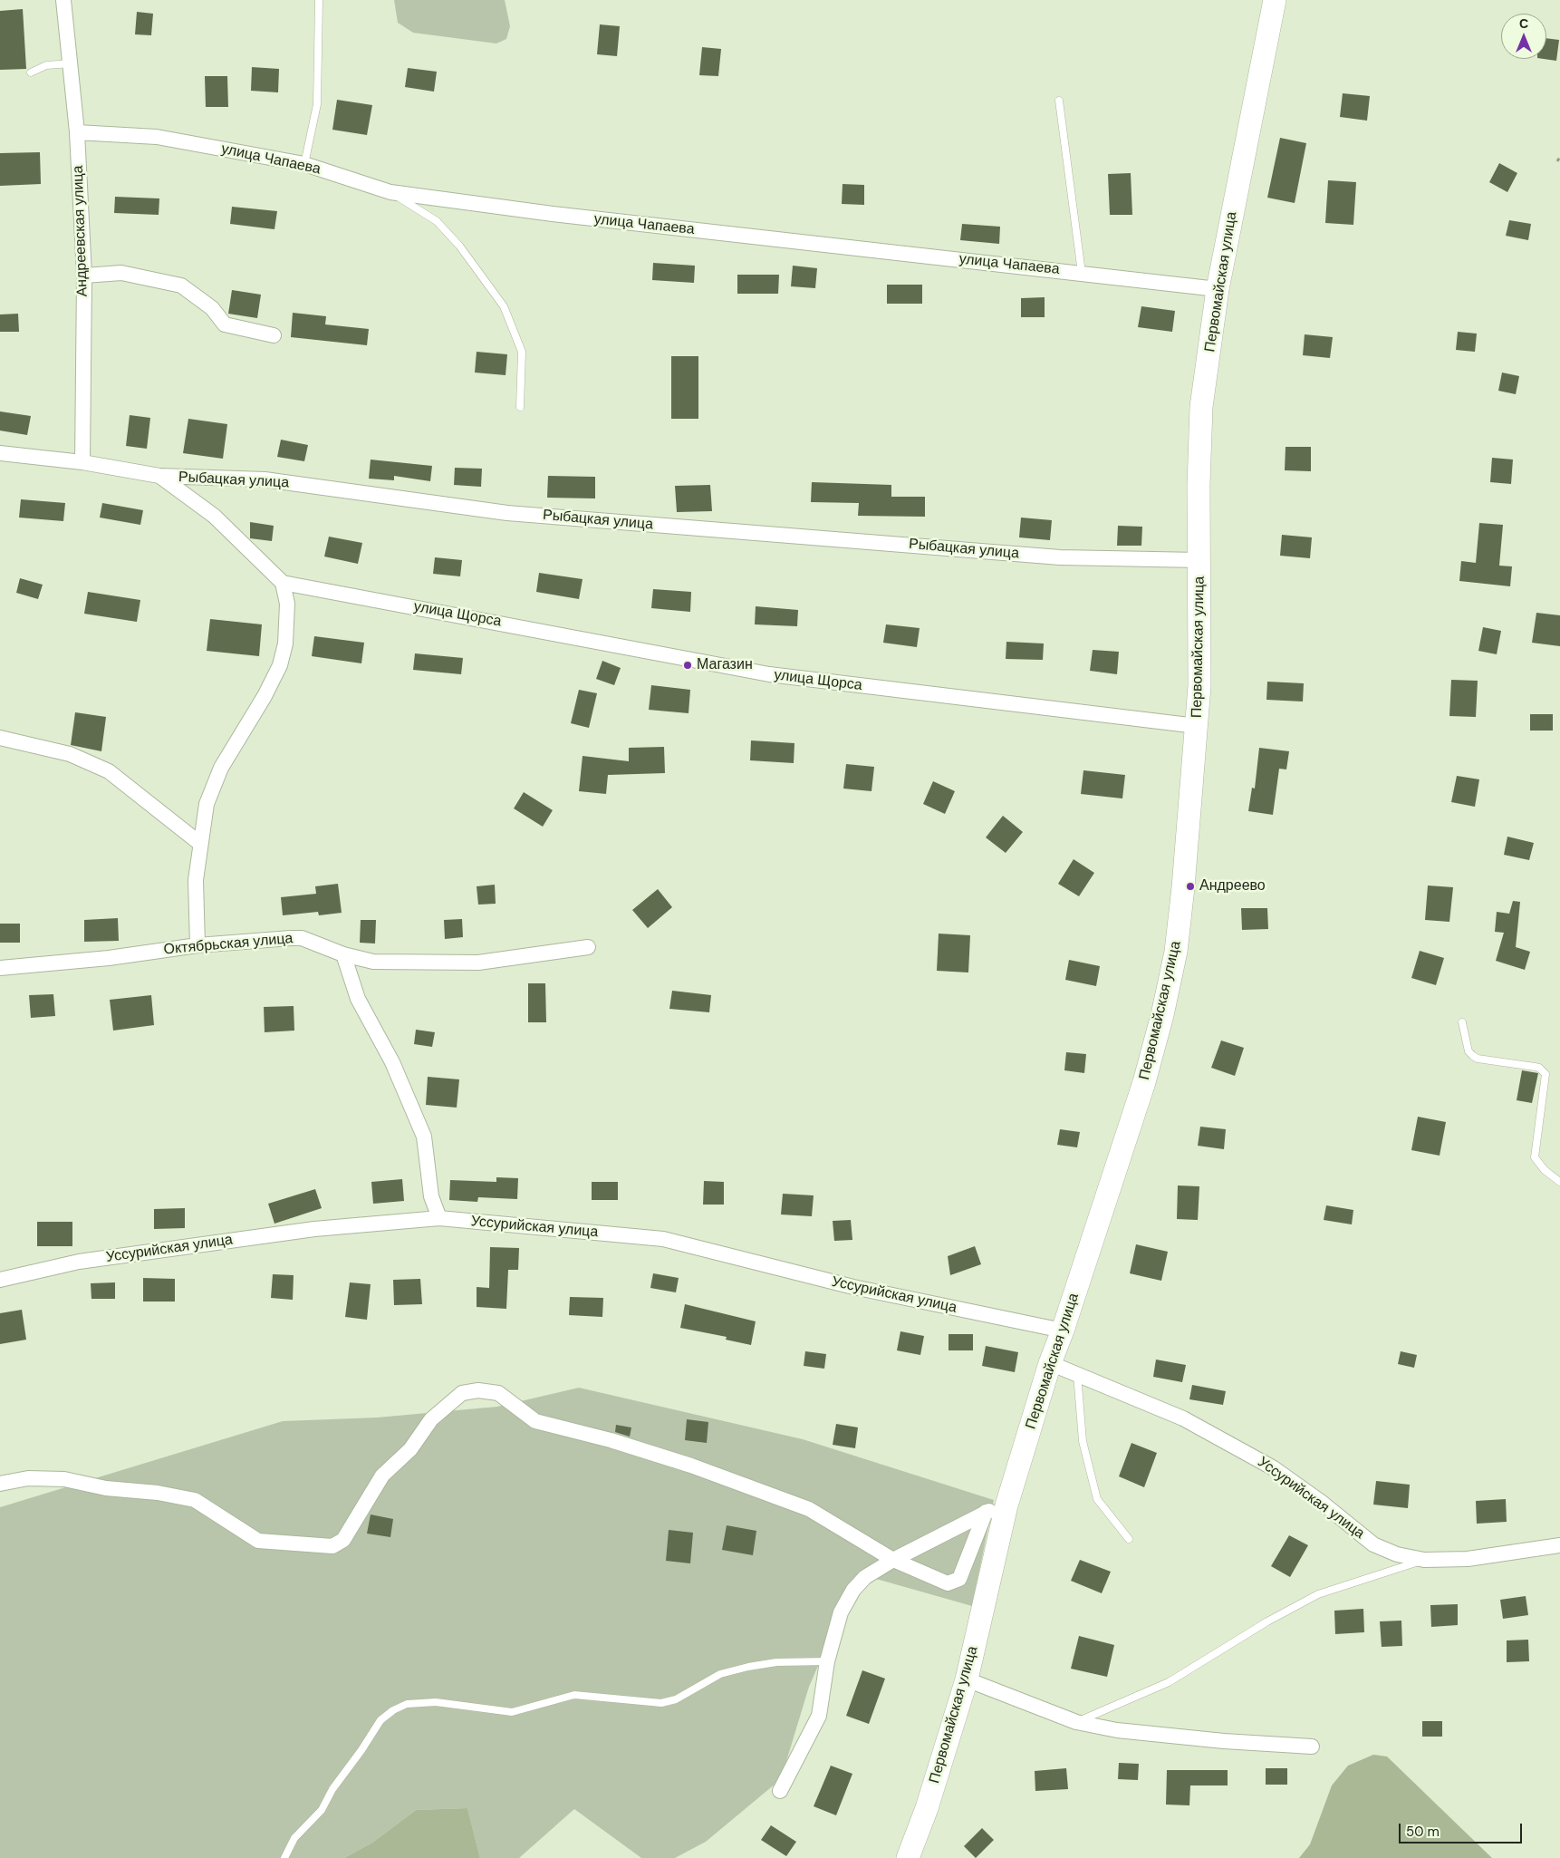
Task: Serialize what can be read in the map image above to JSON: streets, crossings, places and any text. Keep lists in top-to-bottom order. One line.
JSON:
{"streets":{"main road":["Первомайская улица"],"street":["улица Чапаева","Андреевская улица","Рыбацкая улица","улица Щорса","Октябрьская улица","Уссурийская улица"]},"crossings":[["улица Чапаева","Андреевская улица"],["улица Чапаева","Первомайская улица"],["Андреевская улица","Рыбацкая улица"],["Первомайская улица","Рыбацкая улица"],["Первомайская улица","улица Щорса"],["Первомайская улица","Уссурийская улица"]],"places":["Магазин","Андреево"],"scale_bar":"50 m","north":"top"}
